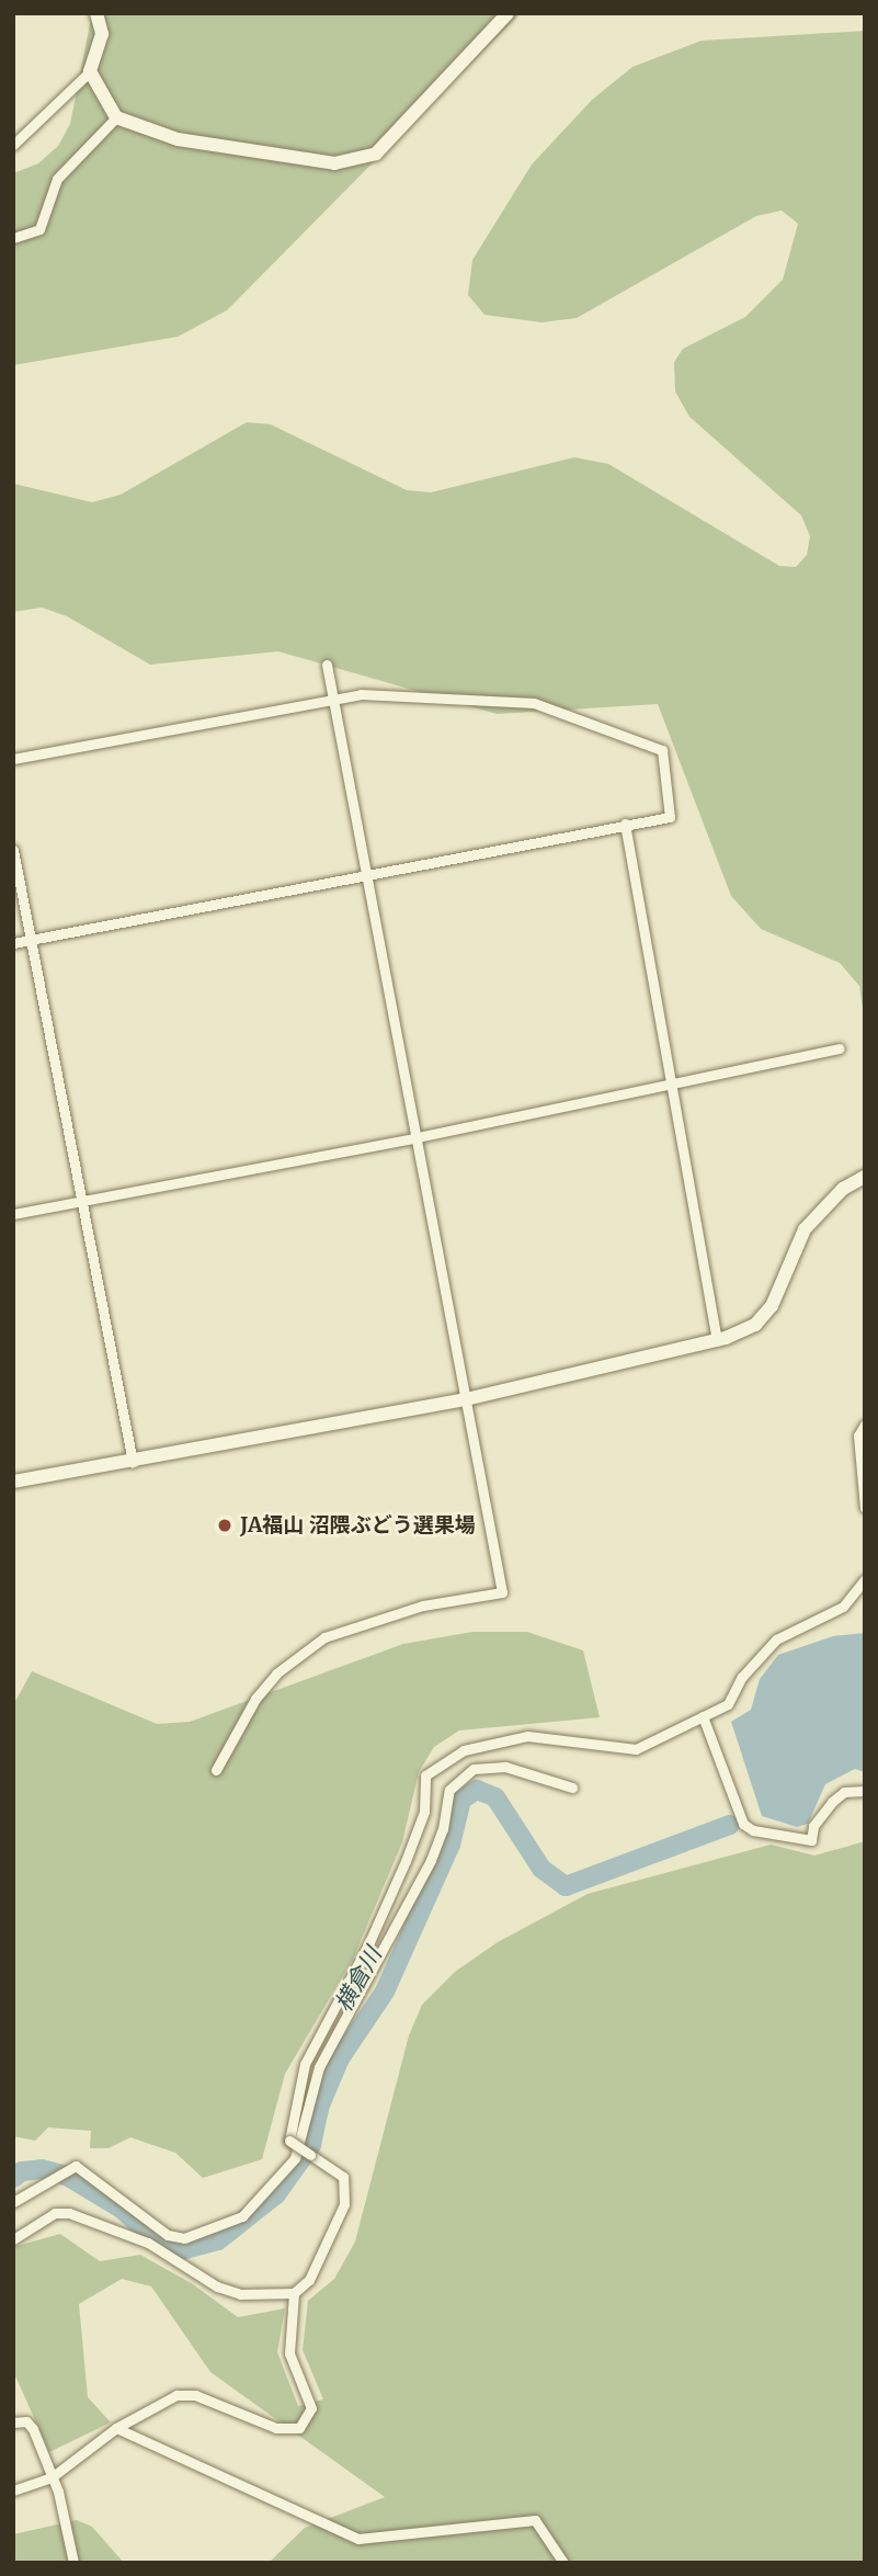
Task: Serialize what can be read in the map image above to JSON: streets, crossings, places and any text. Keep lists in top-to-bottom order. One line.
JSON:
{"water":["横倉川"],"places":["JA福山 沼隈ぶどう選果場"]}
